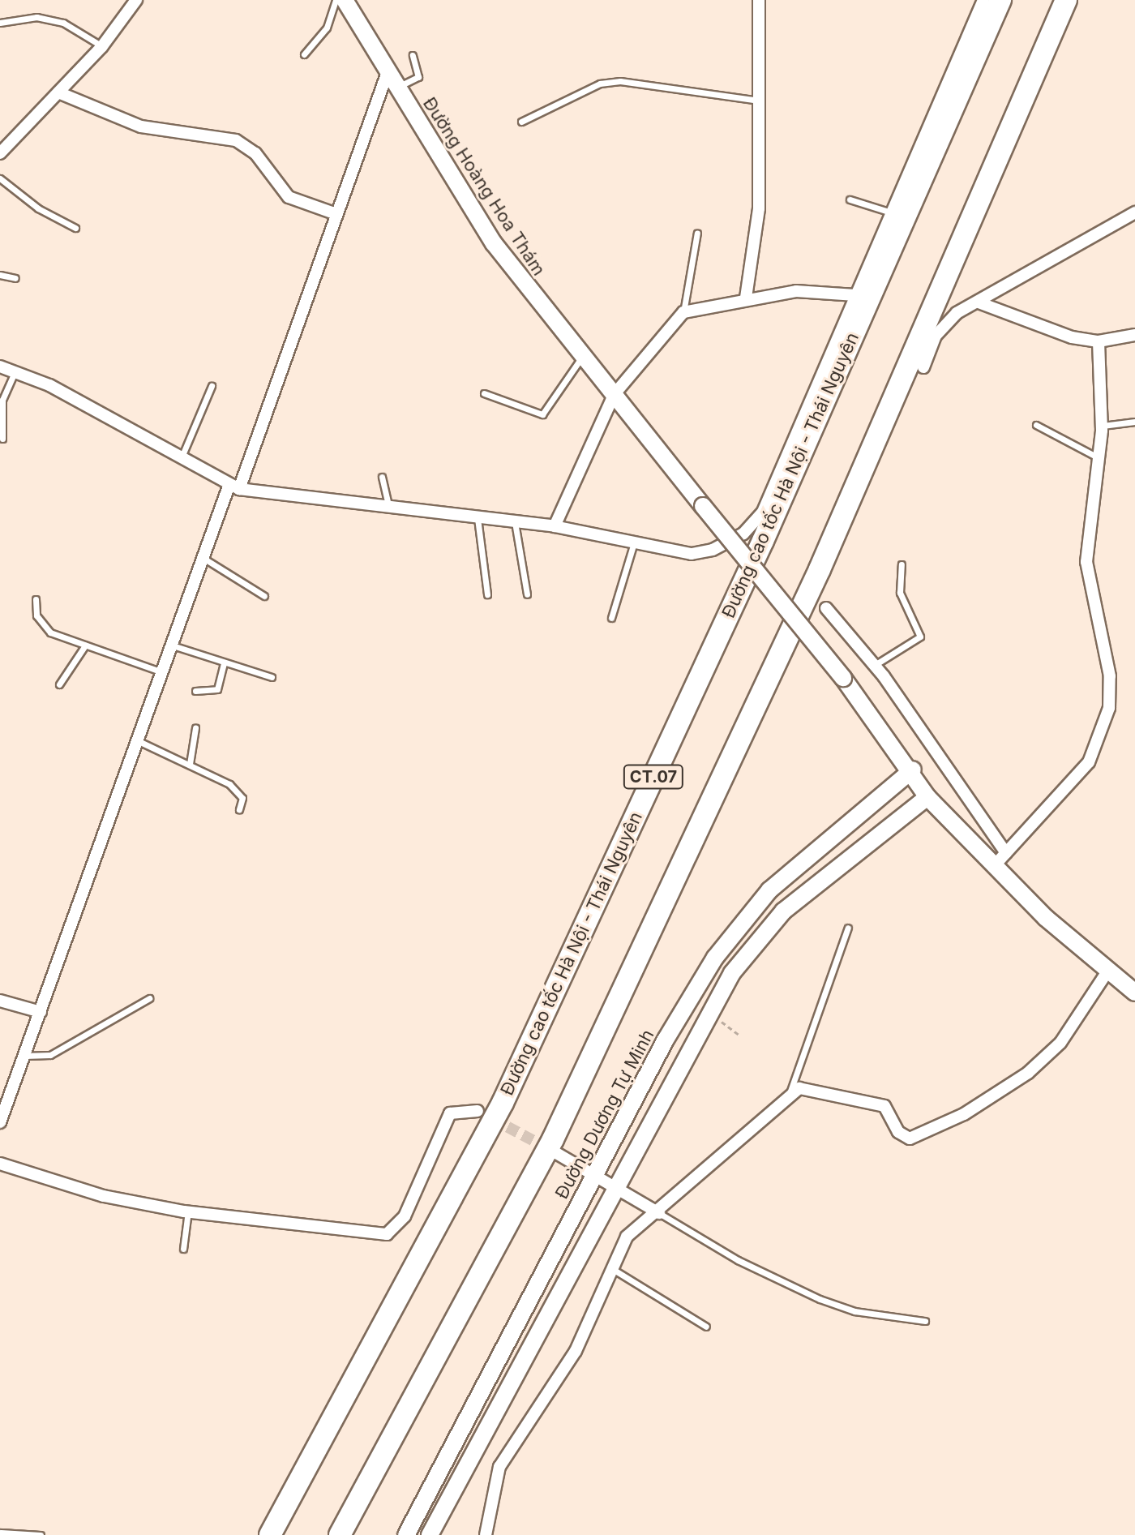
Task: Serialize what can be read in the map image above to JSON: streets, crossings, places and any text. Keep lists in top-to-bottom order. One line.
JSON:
{"streets":{"highway":["Đường cao tốc Hà Nội - Thái Nguyên","CT.07"],"street":["Đường Hoàng Hoa Thám","Đường Dương Tự Minh"]},"crossings":[["Đường Hoàng Hoa Thám","Đường Dương Tự Minh"]]}
